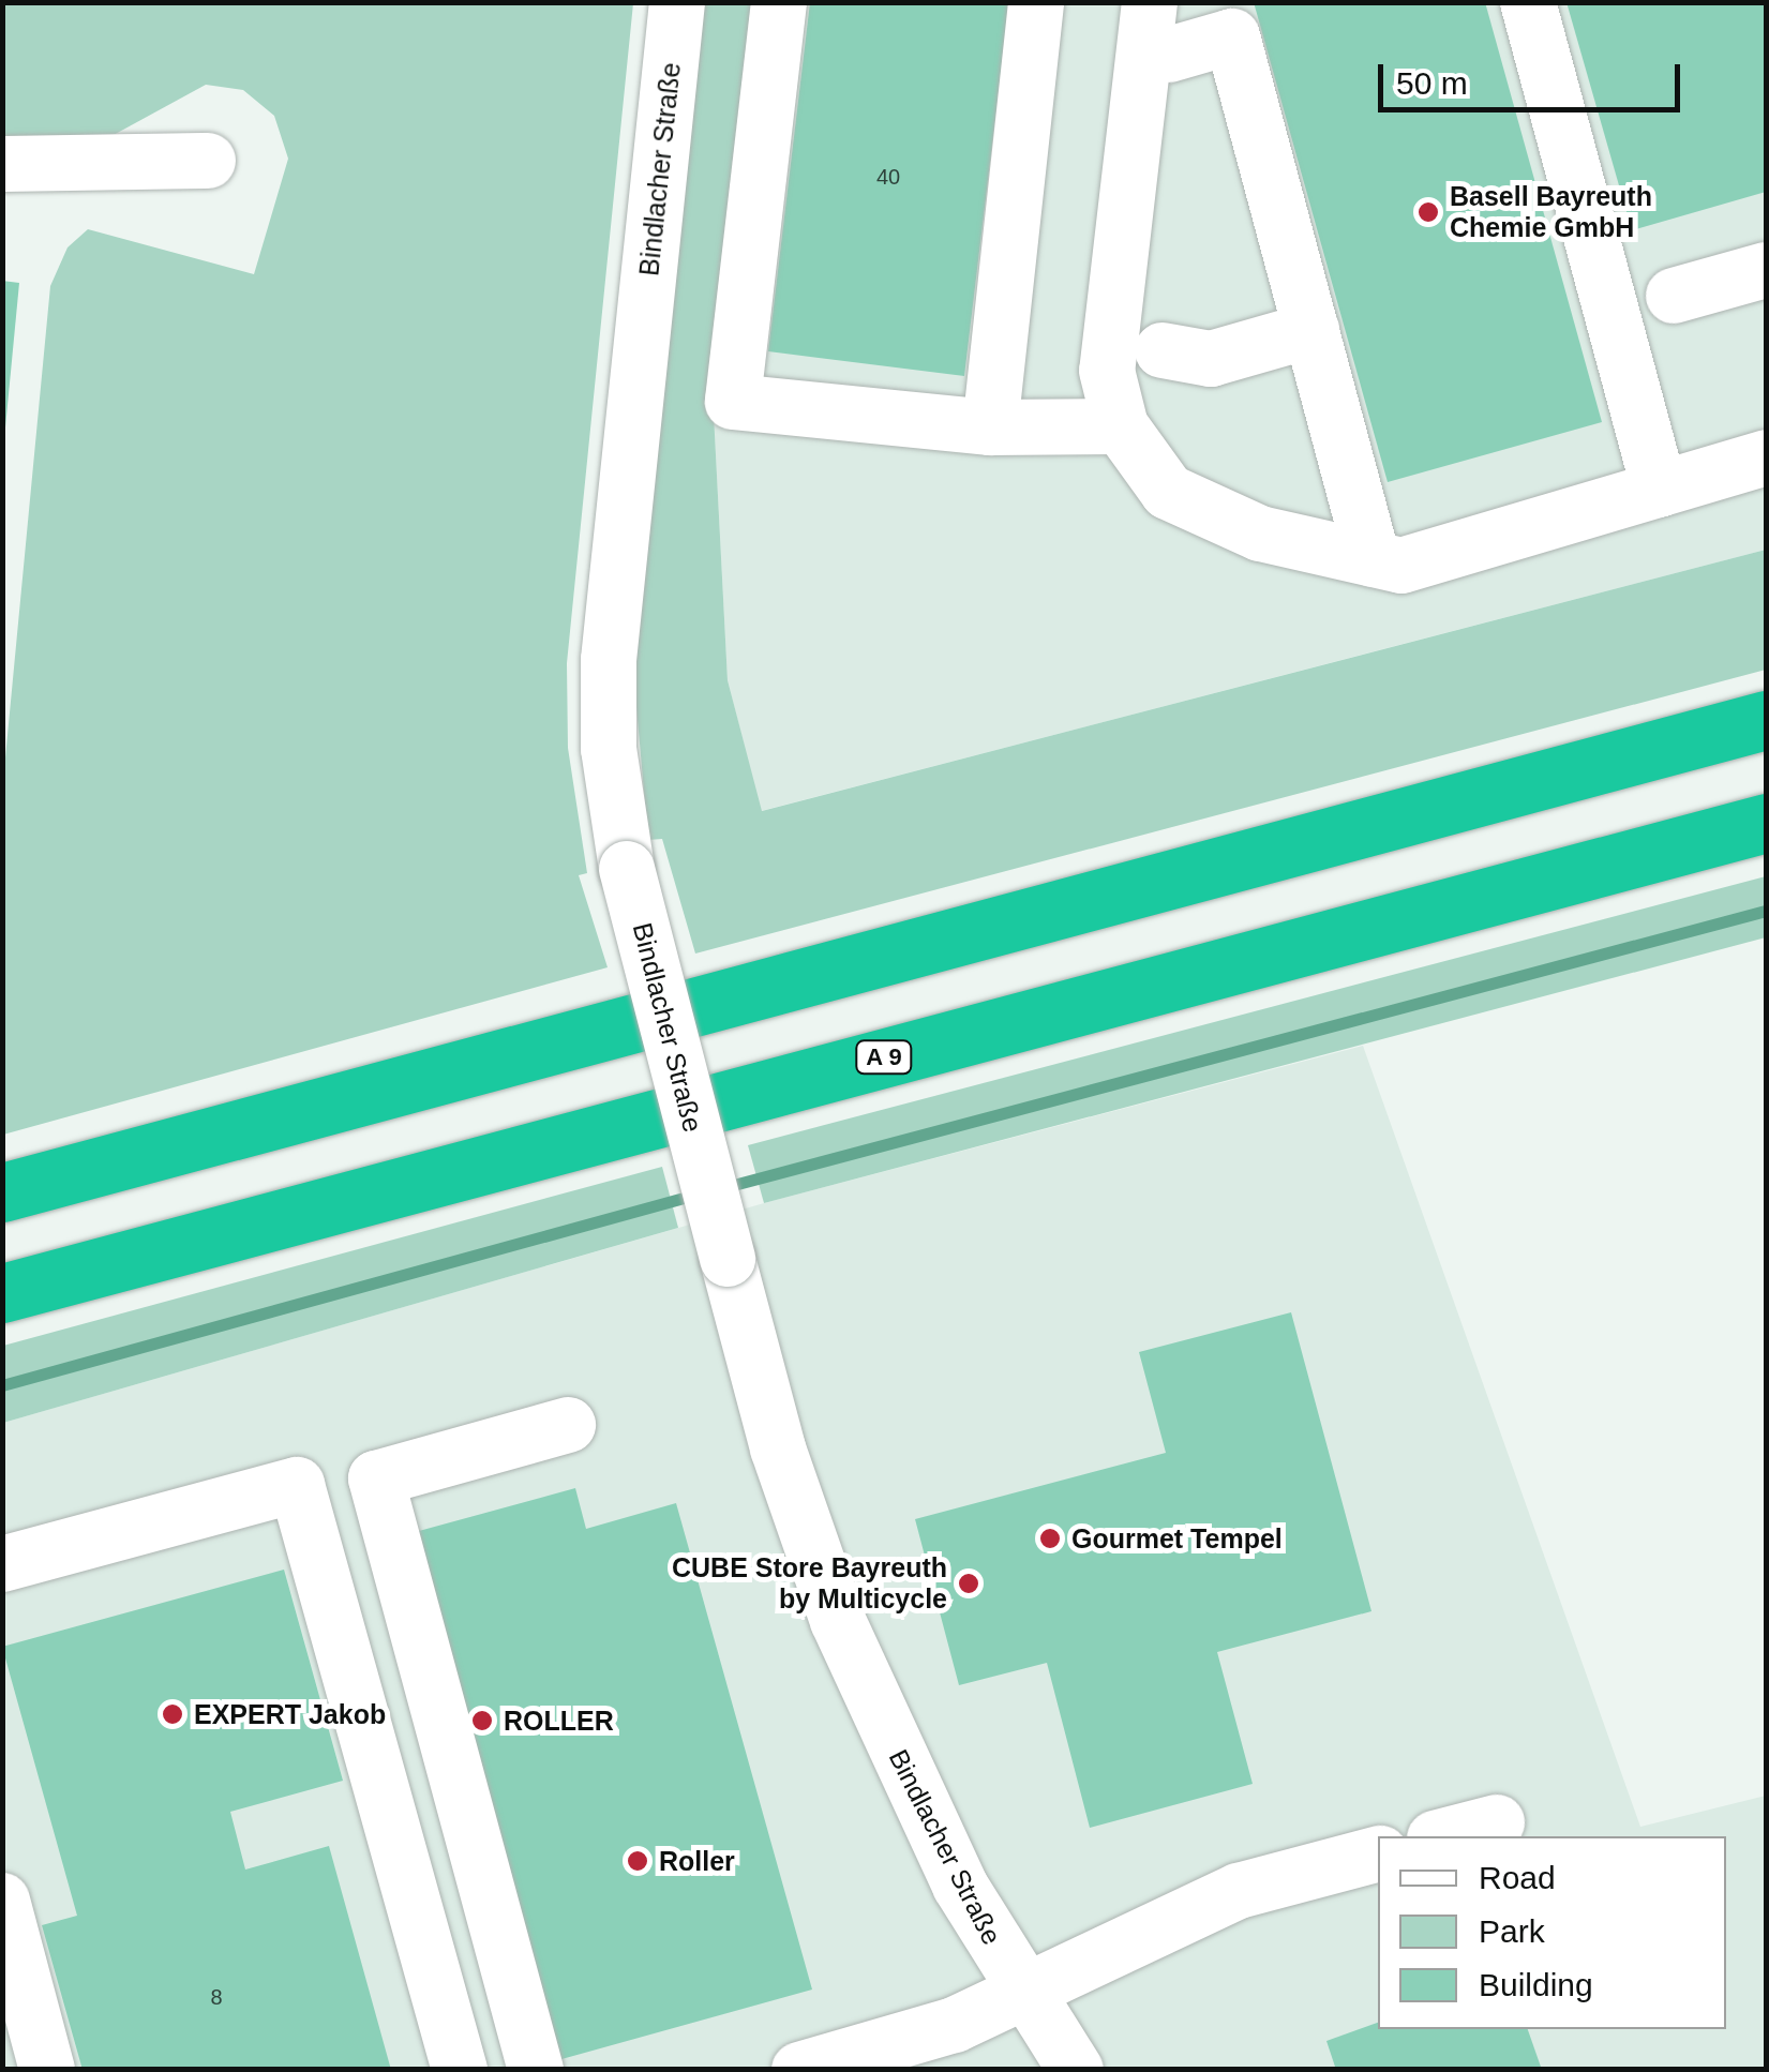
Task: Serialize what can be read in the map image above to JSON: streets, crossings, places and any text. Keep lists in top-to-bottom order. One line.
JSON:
{"streets":{"highway":["A 9"],"street":["Bindlacher Straße"]},"places":["Basell Bayreuth Chemie GmbH","Gourmet Tempel","CUBE Store Bayreuth by Multicycle","EXPERT Jakob","ROLLER","Roller"],"house_numbers":["40","8"],"legend":["Road","Park","Building"],"scale_bar":"50 m"}
